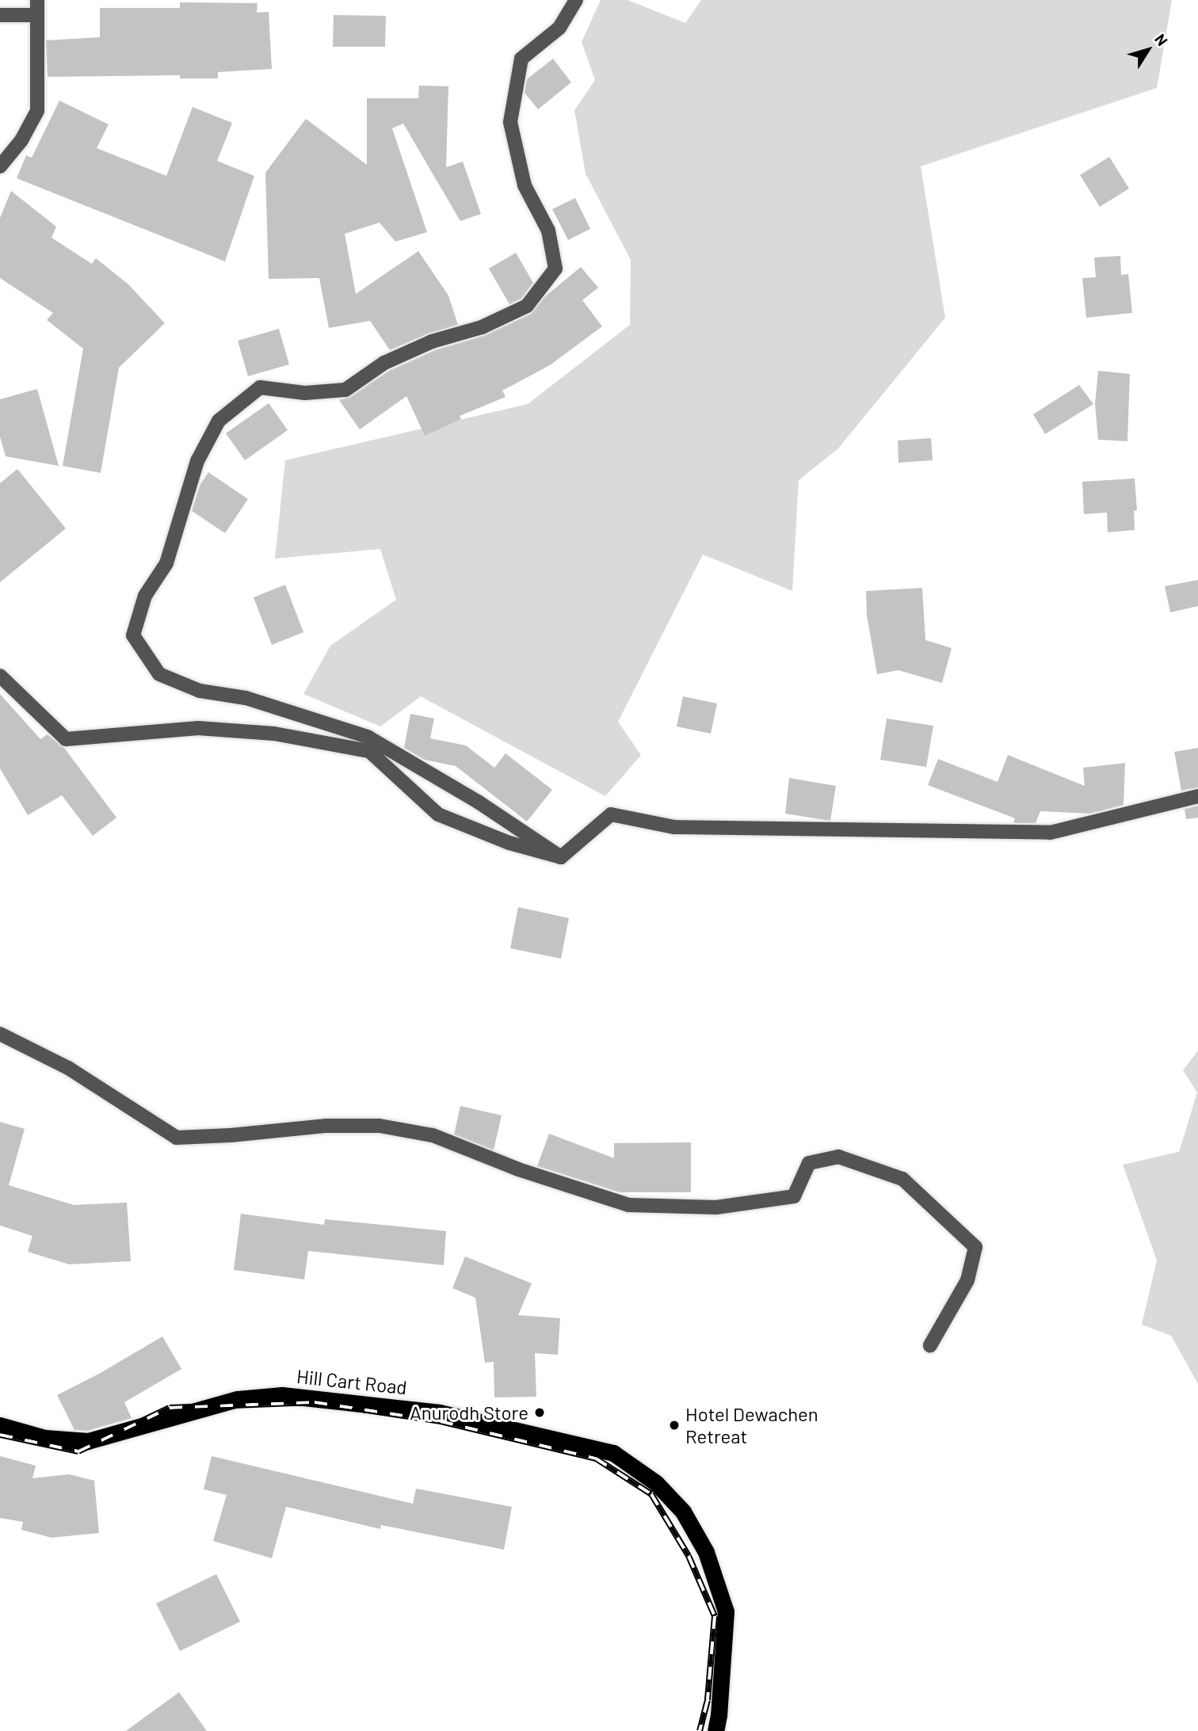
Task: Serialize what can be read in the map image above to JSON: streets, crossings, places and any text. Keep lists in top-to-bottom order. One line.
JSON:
{"streets":{"highway":["Hill Cart Road"]},"places":["Anurodh Store","Hotel Dewachen Retreat"],"north":"top right"}
